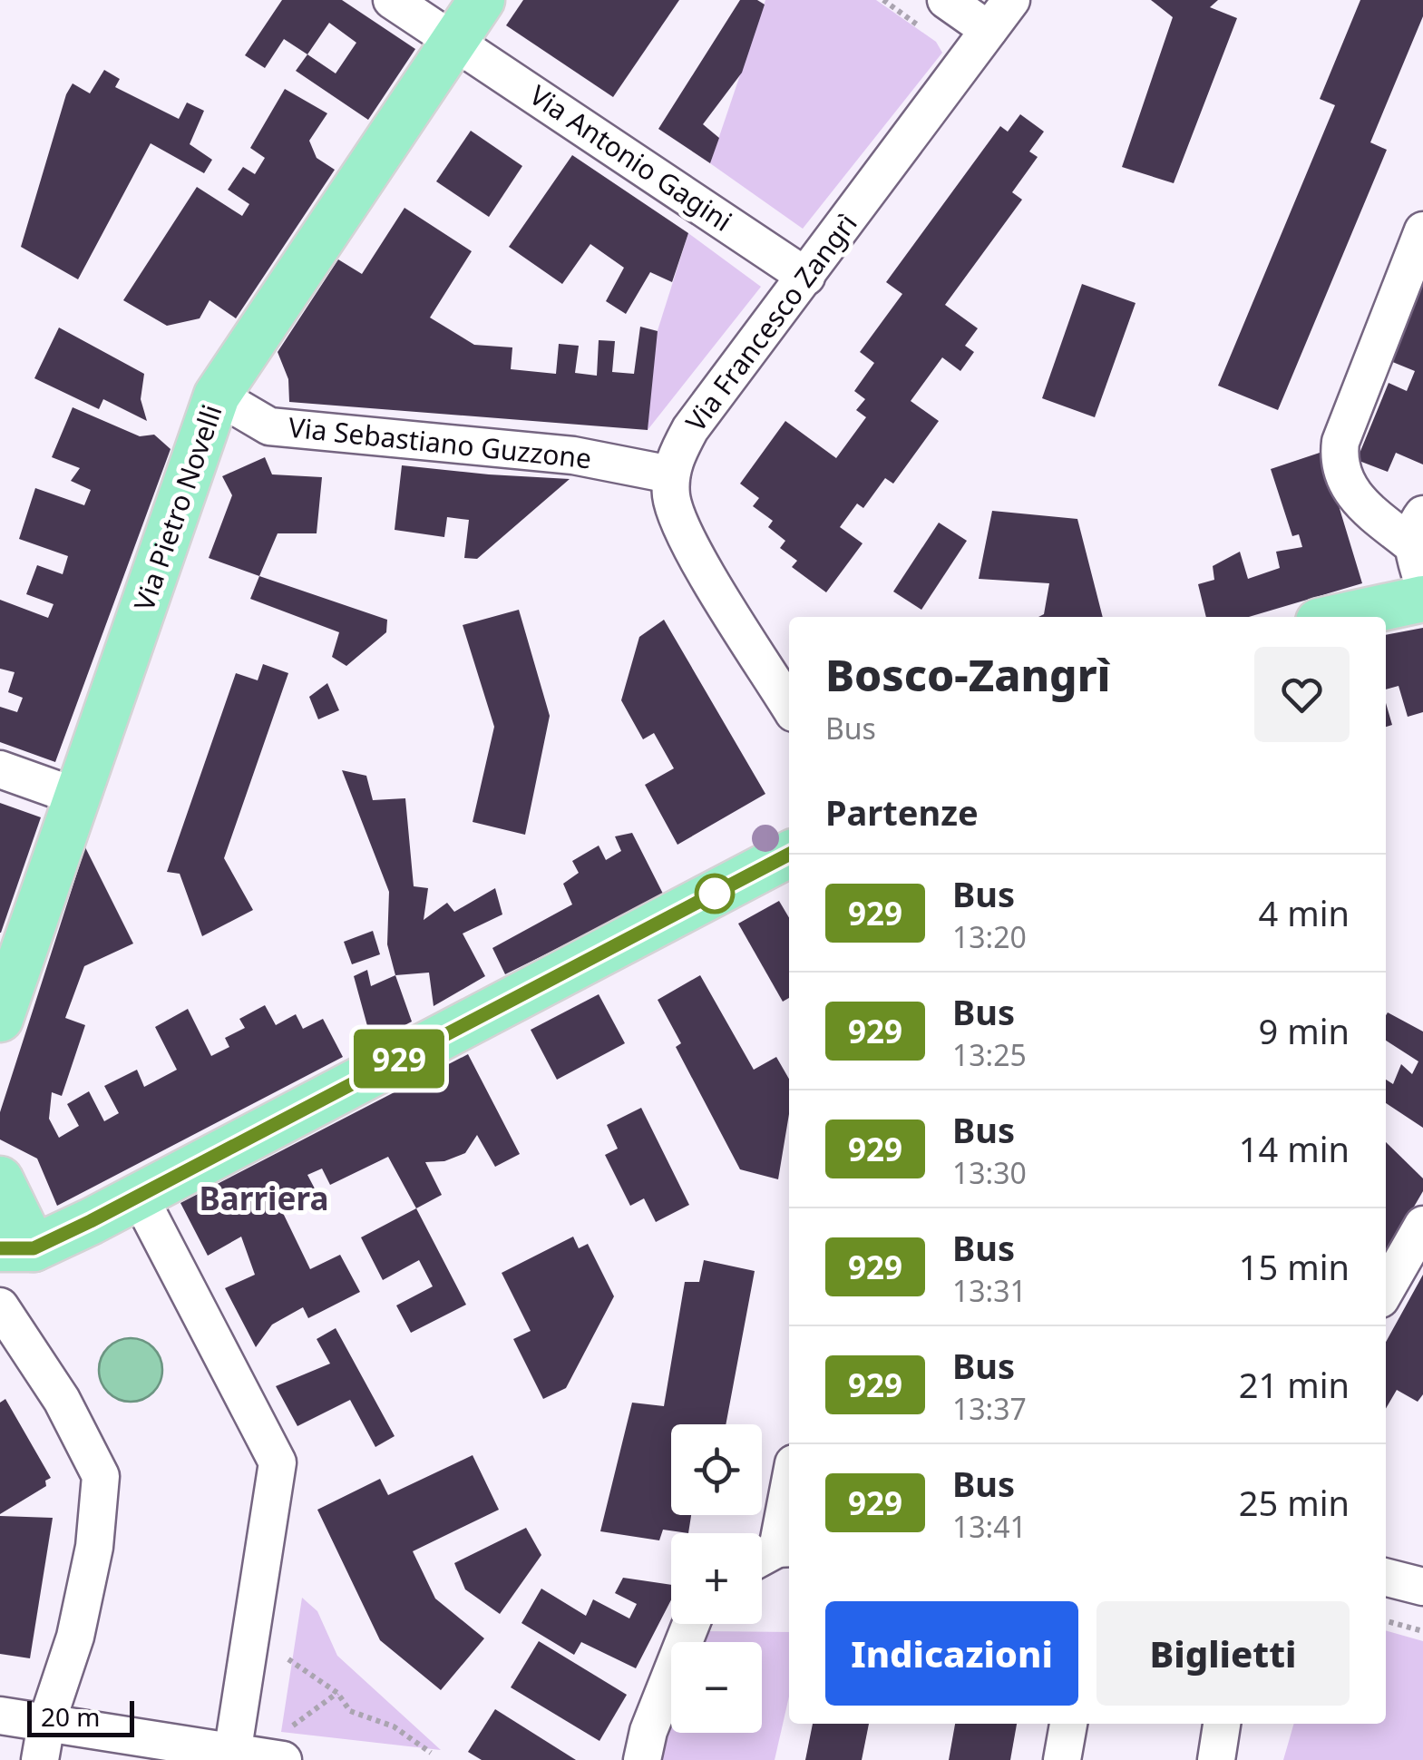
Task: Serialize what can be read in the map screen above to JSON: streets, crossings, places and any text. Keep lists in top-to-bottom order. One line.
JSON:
{"streets":{"main road":["Via Pietro Novelli"],"street":["Via Antonio Gagini","Via Francesco Zangrì","Via Sebastiano Guzzone"]},"crossings":[["Via Antonio Gagini","Via Francesco Zangrì"],["Via Antonio Gagini","Via Pietro Novelli"],["Via Francesco Zangrì","Via Sebastiano Guzzone"],["Via Sebastiano Guzzone","Via Pietro Novelli"]],"districts":["Barriera"],"lines":["bus line 929"],"scale_bar":"20 m","page":{"on_map":"929","heading":[["Bosco-Zangrì","Bus"],"Partenze"],"list":[{"mark":"929","name":"Bus","note":"13:20","value":"4 min"},{"mark":"929","name":"Bus","note":"13:25","value":"9 min"},{"mark":"929","name":"Bus","note":"13:30","value":"14 min"},{"mark":"929","name":"Bus","note":"13:31","value":"15 min"},{"mark":"929","name":"Bus","note":"13:37","value":"21 min"},{"mark":"929","name":"Bus","note":"13:41","value":"25 min"}],"map_buttons":["+","−"],"buttons":["Indicazioni","Biglietti"],"scale":"20 m"}}
